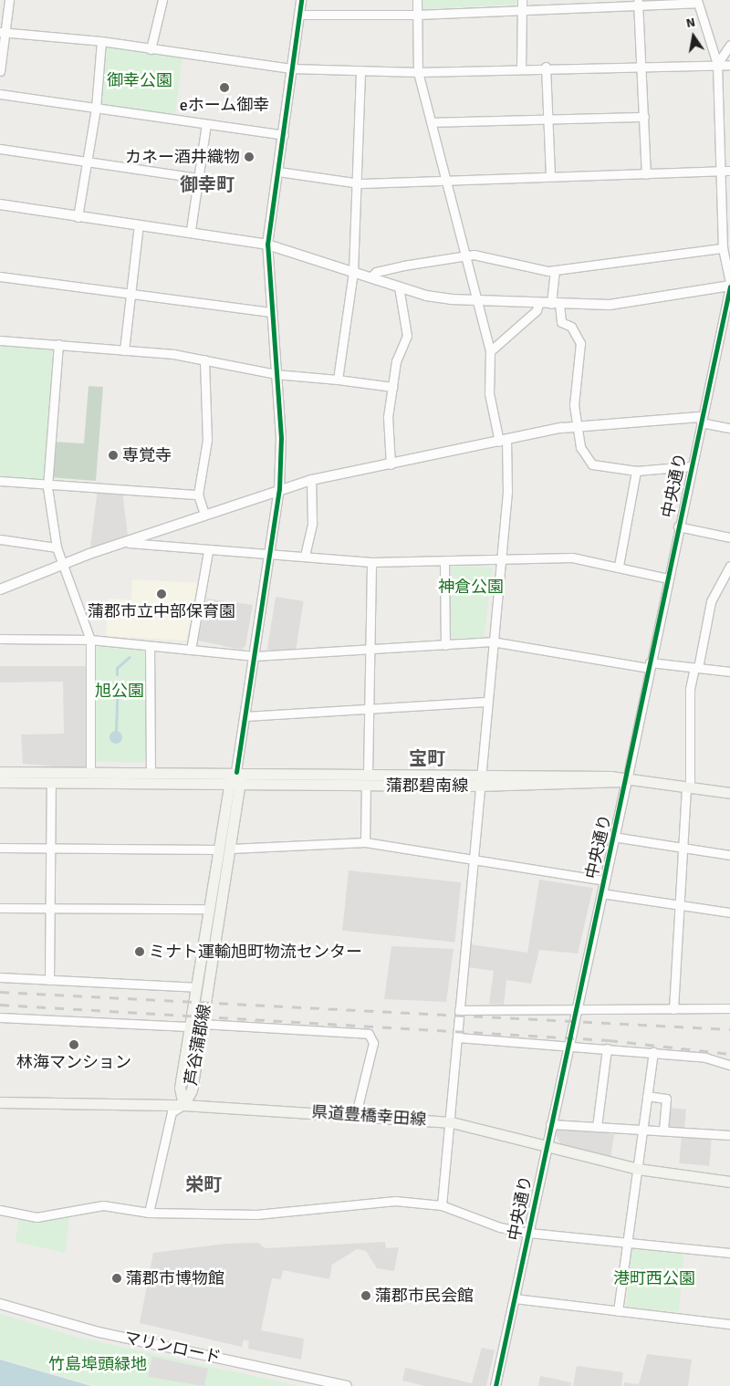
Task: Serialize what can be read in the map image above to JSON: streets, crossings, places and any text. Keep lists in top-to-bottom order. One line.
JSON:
{"streets":{"main road":["蒲郡碧南線","芦谷蒲郡線","県道豊橋幸田線"],"street":["中央通り","マリンロード"]},"crossings":[["中央通り","蒲郡碧南線"],["中央通り","県道豊橋幸田線"],["蒲郡碧南線","芦谷蒲郡線"],["芦谷蒲郡線","県道豊橋幸田線"]],"districts":["御幸町","宝町","栄町"],"parks":["御幸公園","神倉公園","旭公園","港町西公園","竹島埠頭緑地"],"places":["eホーム御幸","カネー酒井織物","専覚寺","蒲郡市立中部保育園","ミナト運輸旭町物流センター","林海マンション","蒲郡市博物館","蒲郡市民会館"],"north":"top"}
